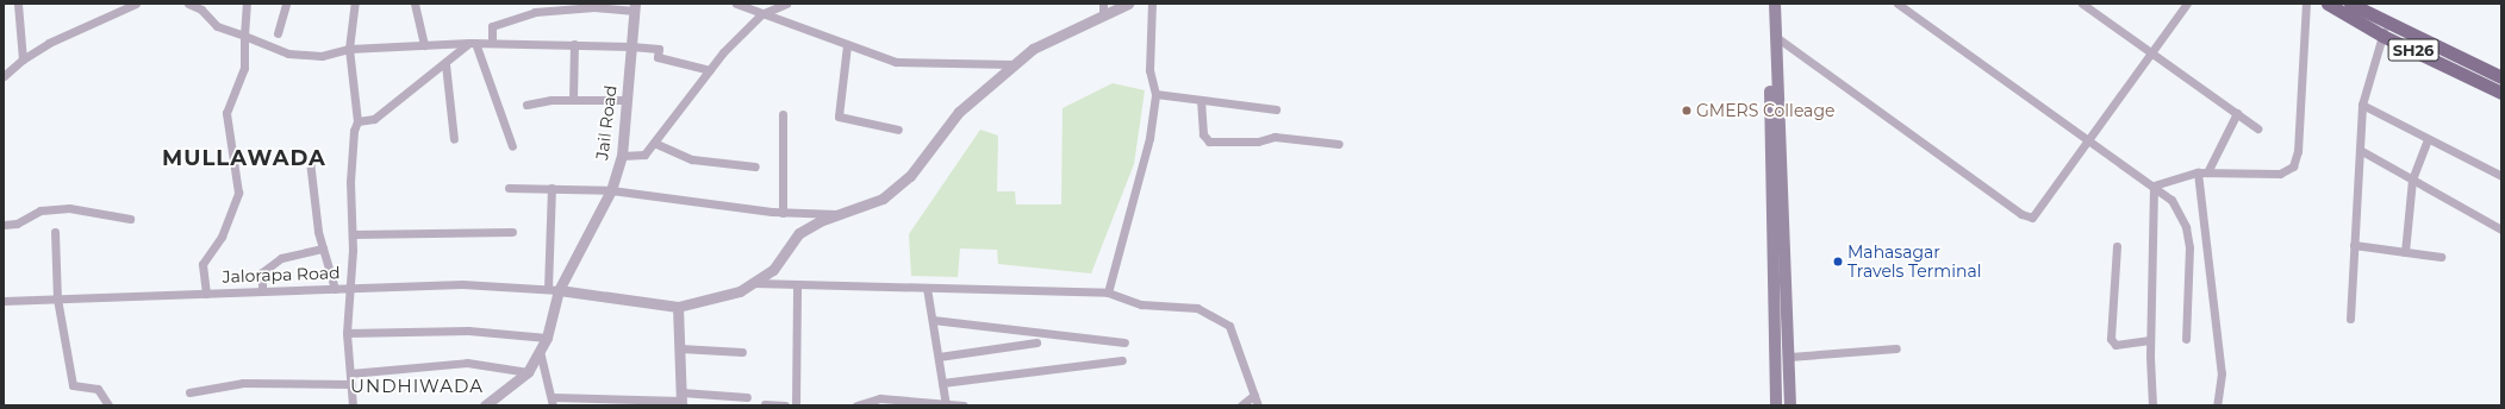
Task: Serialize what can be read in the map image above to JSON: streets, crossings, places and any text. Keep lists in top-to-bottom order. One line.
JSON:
{"streets":{"main road":["SH26"],"street":["Jail Road","Jalorapa Road"]},"crossings":[["Jail Road","Jalorapa Road"]],"districts":["MULLAWADA","UNDHIWADA"],"places":["GMERS Colleage","Mahasagar Travels Terminal"]}
